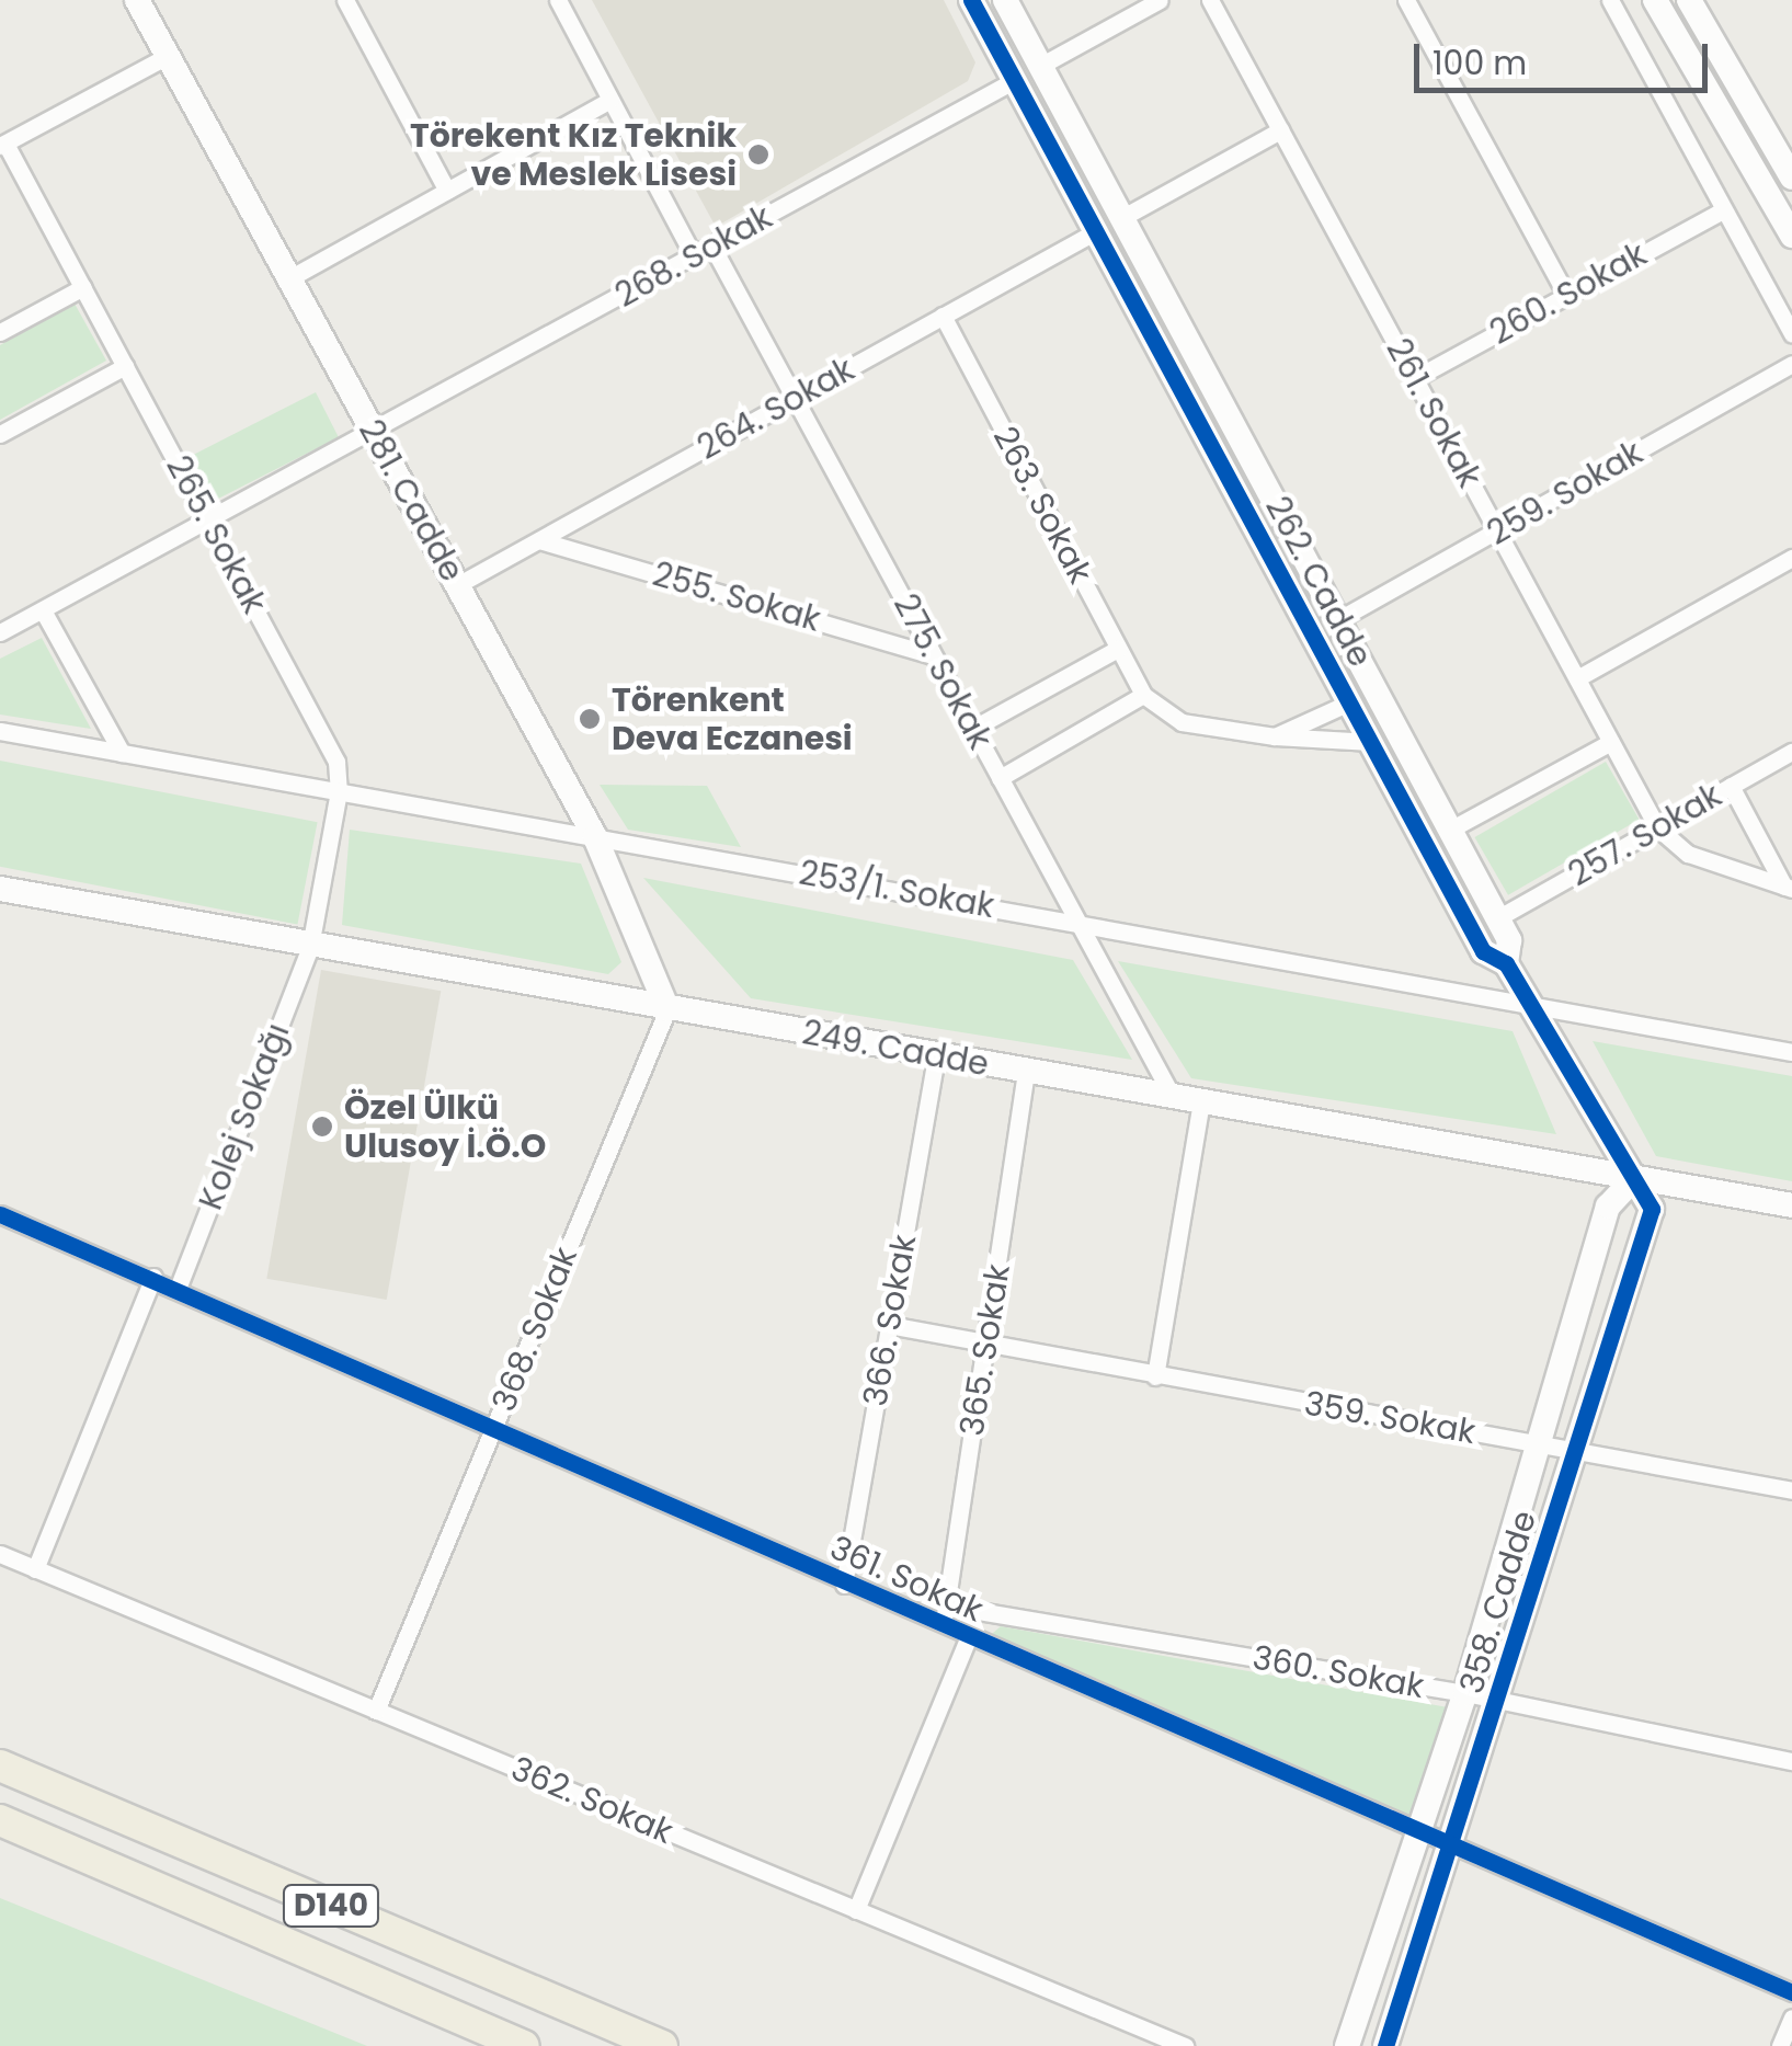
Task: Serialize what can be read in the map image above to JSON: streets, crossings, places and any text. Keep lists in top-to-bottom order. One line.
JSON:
{"streets":{"highway":["D140"],"street":["268. Sokak","260. Sokak","264. Sokak","261. Sokak","259. Sokak","281. Cadde","263. Sokak","265. Sokak","262. Cadde","255. Sokak","275. Sokak","257. Sokak","253/1. Sokak","249. Cadde","Kolej Sokağı","366. Sokak","368. Sokak","365. Sokak","359. Sokak","361. Sokak","358. Cadde","360. Sokak","362. Sokak"]},"crossings":[["268. Sokak","281. Cadde"],["268. Sokak","265. Sokak"],["268. Sokak","262. Cadde"],["268. Sokak","275. Sokak"],["260. Sokak","261. Sokak"],["264. Sokak","281. Cadde"],["264. Sokak","263. Sokak"],["264. Sokak","262. Cadde"],["264. Sokak","255. Sokak"],["264. Sokak","275. Sokak"],["261. Sokak","259. Sokak"],["261. Sokak","257. Sokak"],["259. Sokak","262. Cadde"],["281. Cadde","253/1. Sokak"],["281. Cadde","249. Cadde"],["281. Cadde","368. Sokak"],["265. Sokak","253/1. Sokak"],["265. Sokak","249. Cadde"],["265. Sokak","Kolej Sokağı"],["262. Cadde","257. Sokak"],["262. Cadde","253/1. Sokak"],["262. Cadde","249. Cadde"],["262. Cadde","358. Cadde"],["255. Sokak","275. Sokak"],["275. Sokak","253/1. Sokak"],["275. Sokak","249. Cadde"],["249. Cadde","Kolej Sokağı"],["249. Cadde","366. Sokak"],["249. Cadde","368. Sokak"],["249. Cadde","365. Sokak"],["249. Cadde","358. Cadde"],["Kolej Sokağı","361. Sokak"],["366. Sokak","359. Sokak"],["366. Sokak","361. Sokak"],["368. Sokak","361. Sokak"],["368. Sokak","362. Sokak"],["365. Sokak","359. Sokak"],["365. Sokak","361. Sokak"],["365. Sokak","360. Sokak"],["359. Sokak","358. Cadde"],["361. Sokak","358. Cadde"],["358. Cadde","360. Sokak"]],"places":["Törekent Kız Teknik ve Meslek Lisesi","Törenkent Deva Eczanesi","Özel Ülkü Ulusoy İ.Ö.O"],"scale_bar":"100 m"}
